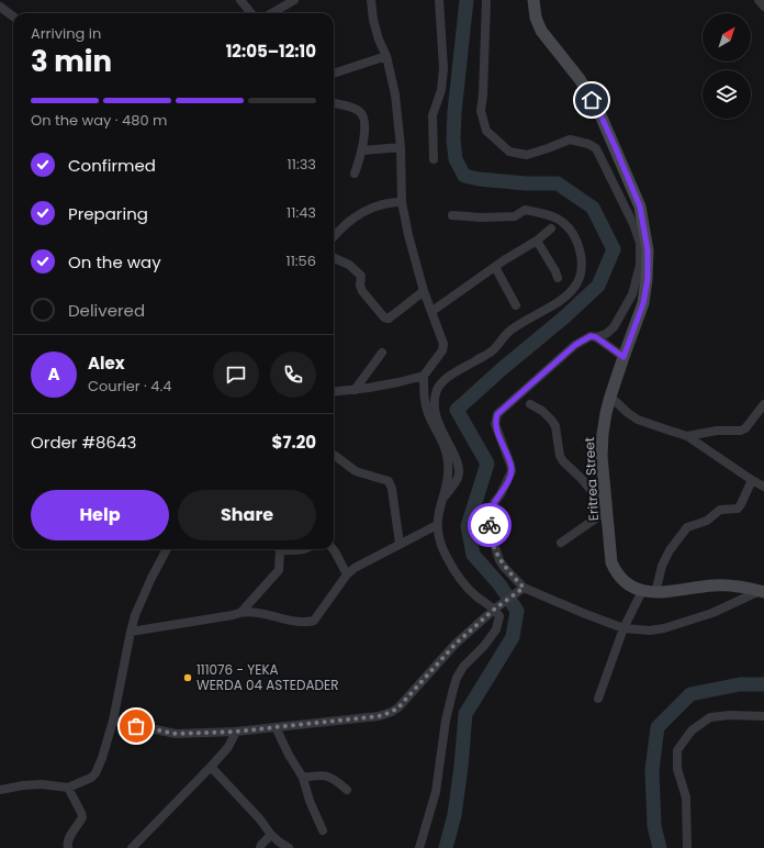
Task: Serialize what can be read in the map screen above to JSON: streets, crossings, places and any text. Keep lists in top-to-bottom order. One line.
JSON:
{"streets":{"main road":["Eritrea Street"]},"places":["111076 - YEKA WERDA 04 ASTEDADER"],"north":"top right","page":{"heading":["3 min","Arriving in","12:05–12:10"],"panel":["Alex","Courier · 4.4","Order #8643","$7.20"],"bar":"On the way · 480 m","list":[["Confirmed","11:33"],["Preparing","11:43"],["On the way","11:56"],"Delivered"],"round":"A","buttons":["Help","Share"]}}
